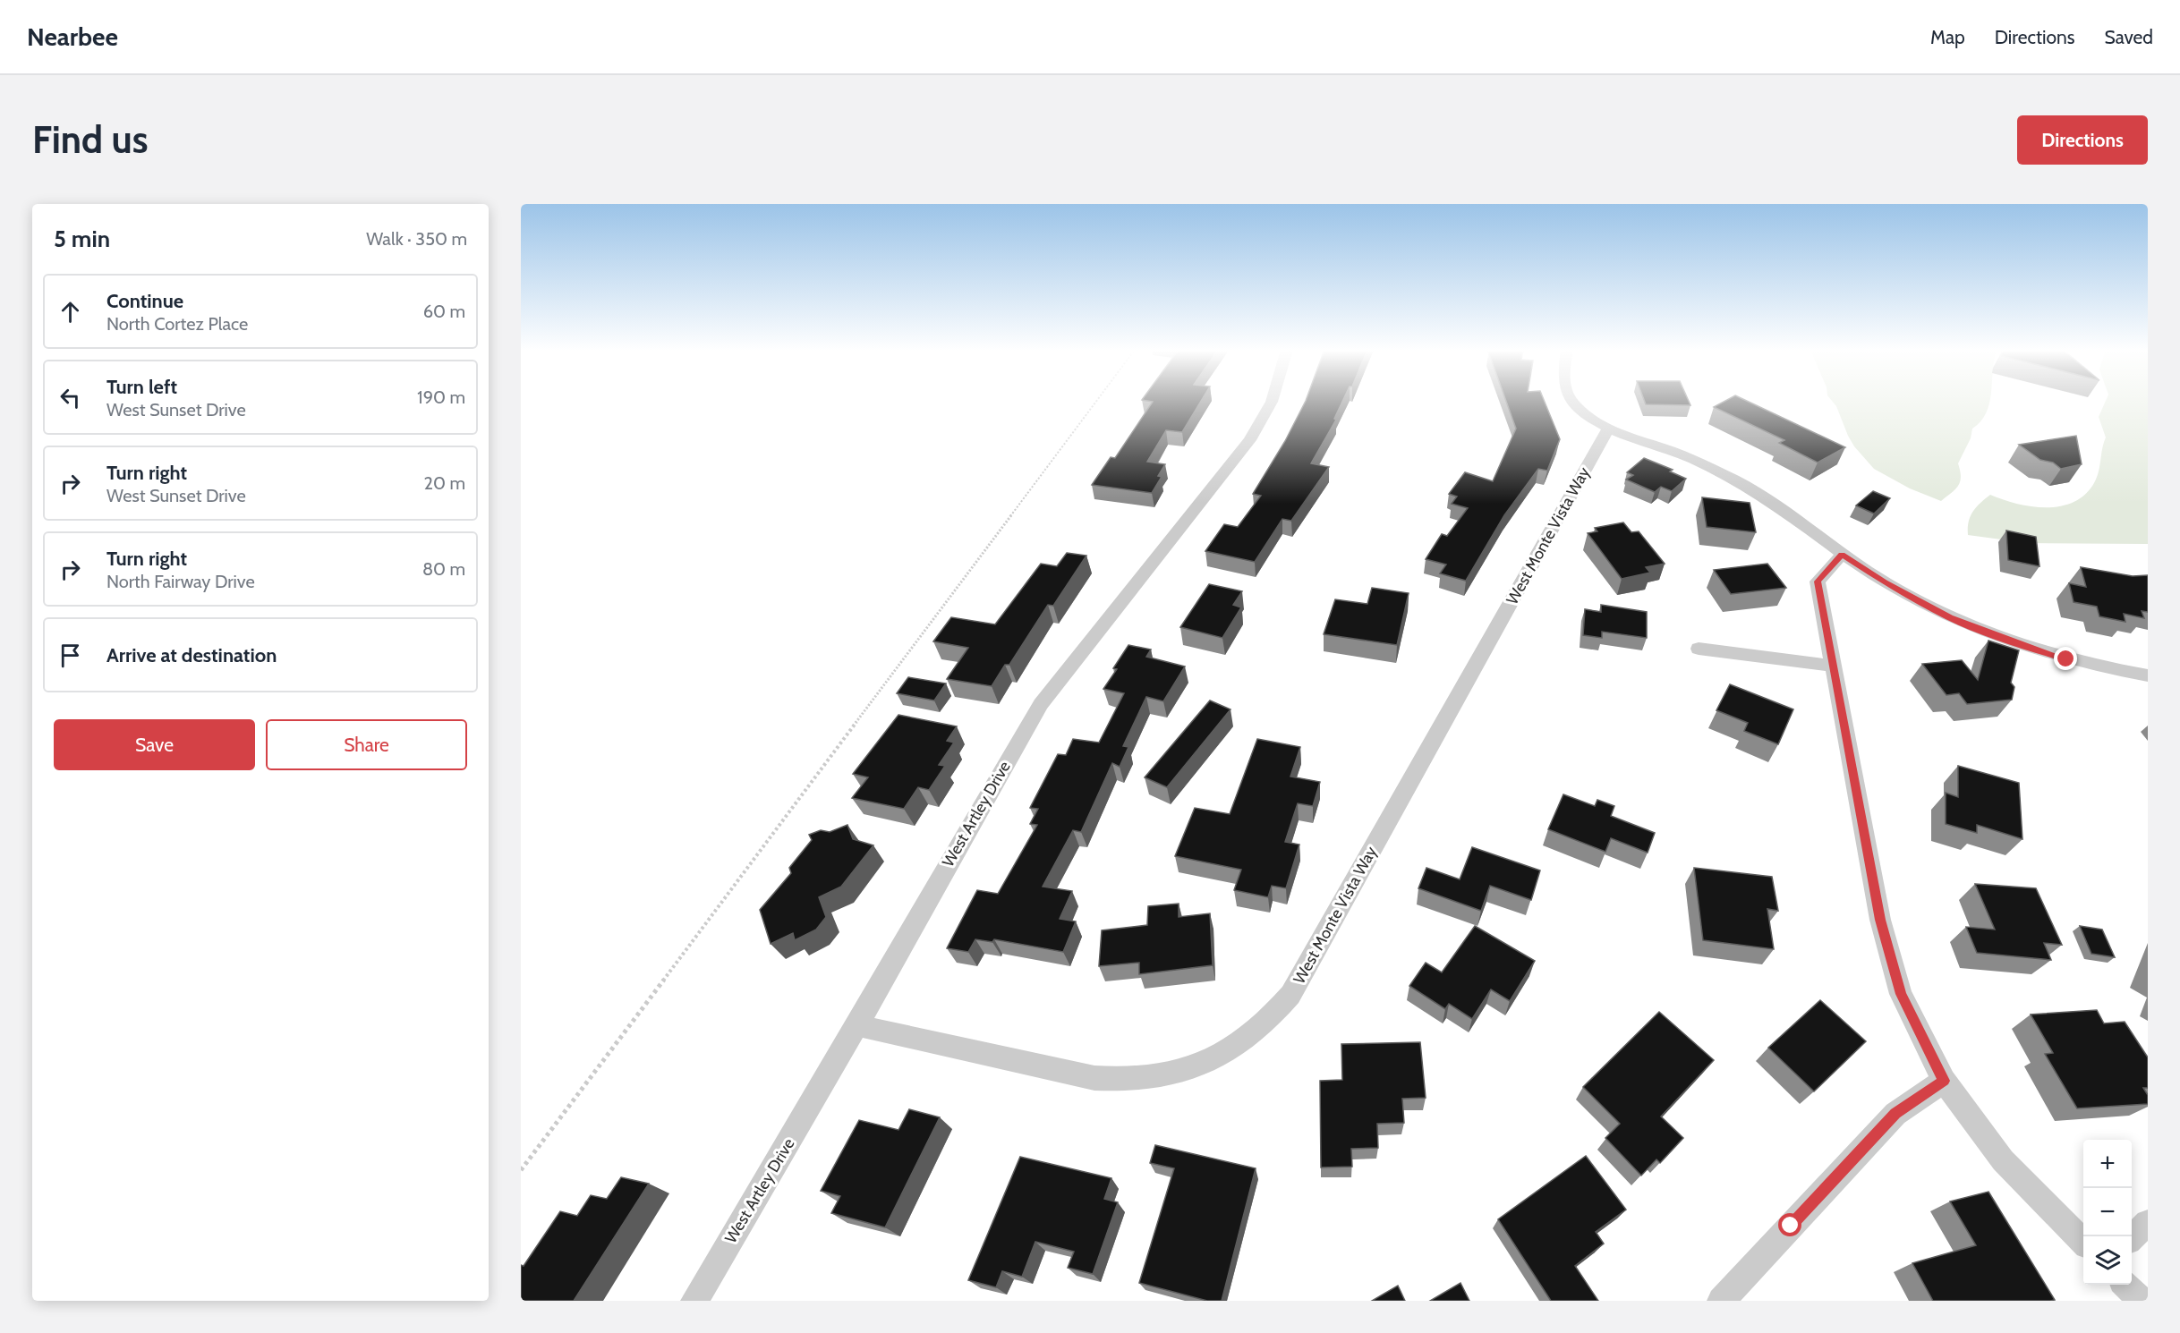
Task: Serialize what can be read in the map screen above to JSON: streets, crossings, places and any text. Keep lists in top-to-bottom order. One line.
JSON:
{"streets":{"street":["West Monte Vista Way","West Artley Drive"]},"crossings":[["West Monte Vista Way","West Artley Drive"]],"page":{"header":"Nearbee","nav":["Map","Directions","Saved"],"buttons":["Directions",["Save","Share"]],"title":"Find us","heading":["5 min","Walk · 350 m"],"list":[["Continue","North Cortez Place","60 m"],["Turn left","West Sunset Drive","190 m"],["Turn right","West Sunset Drive","20 m"],["Turn right","North Fairway Drive","80 m"],"Arrive at destination"],"map_buttons":["+","−"]}}
